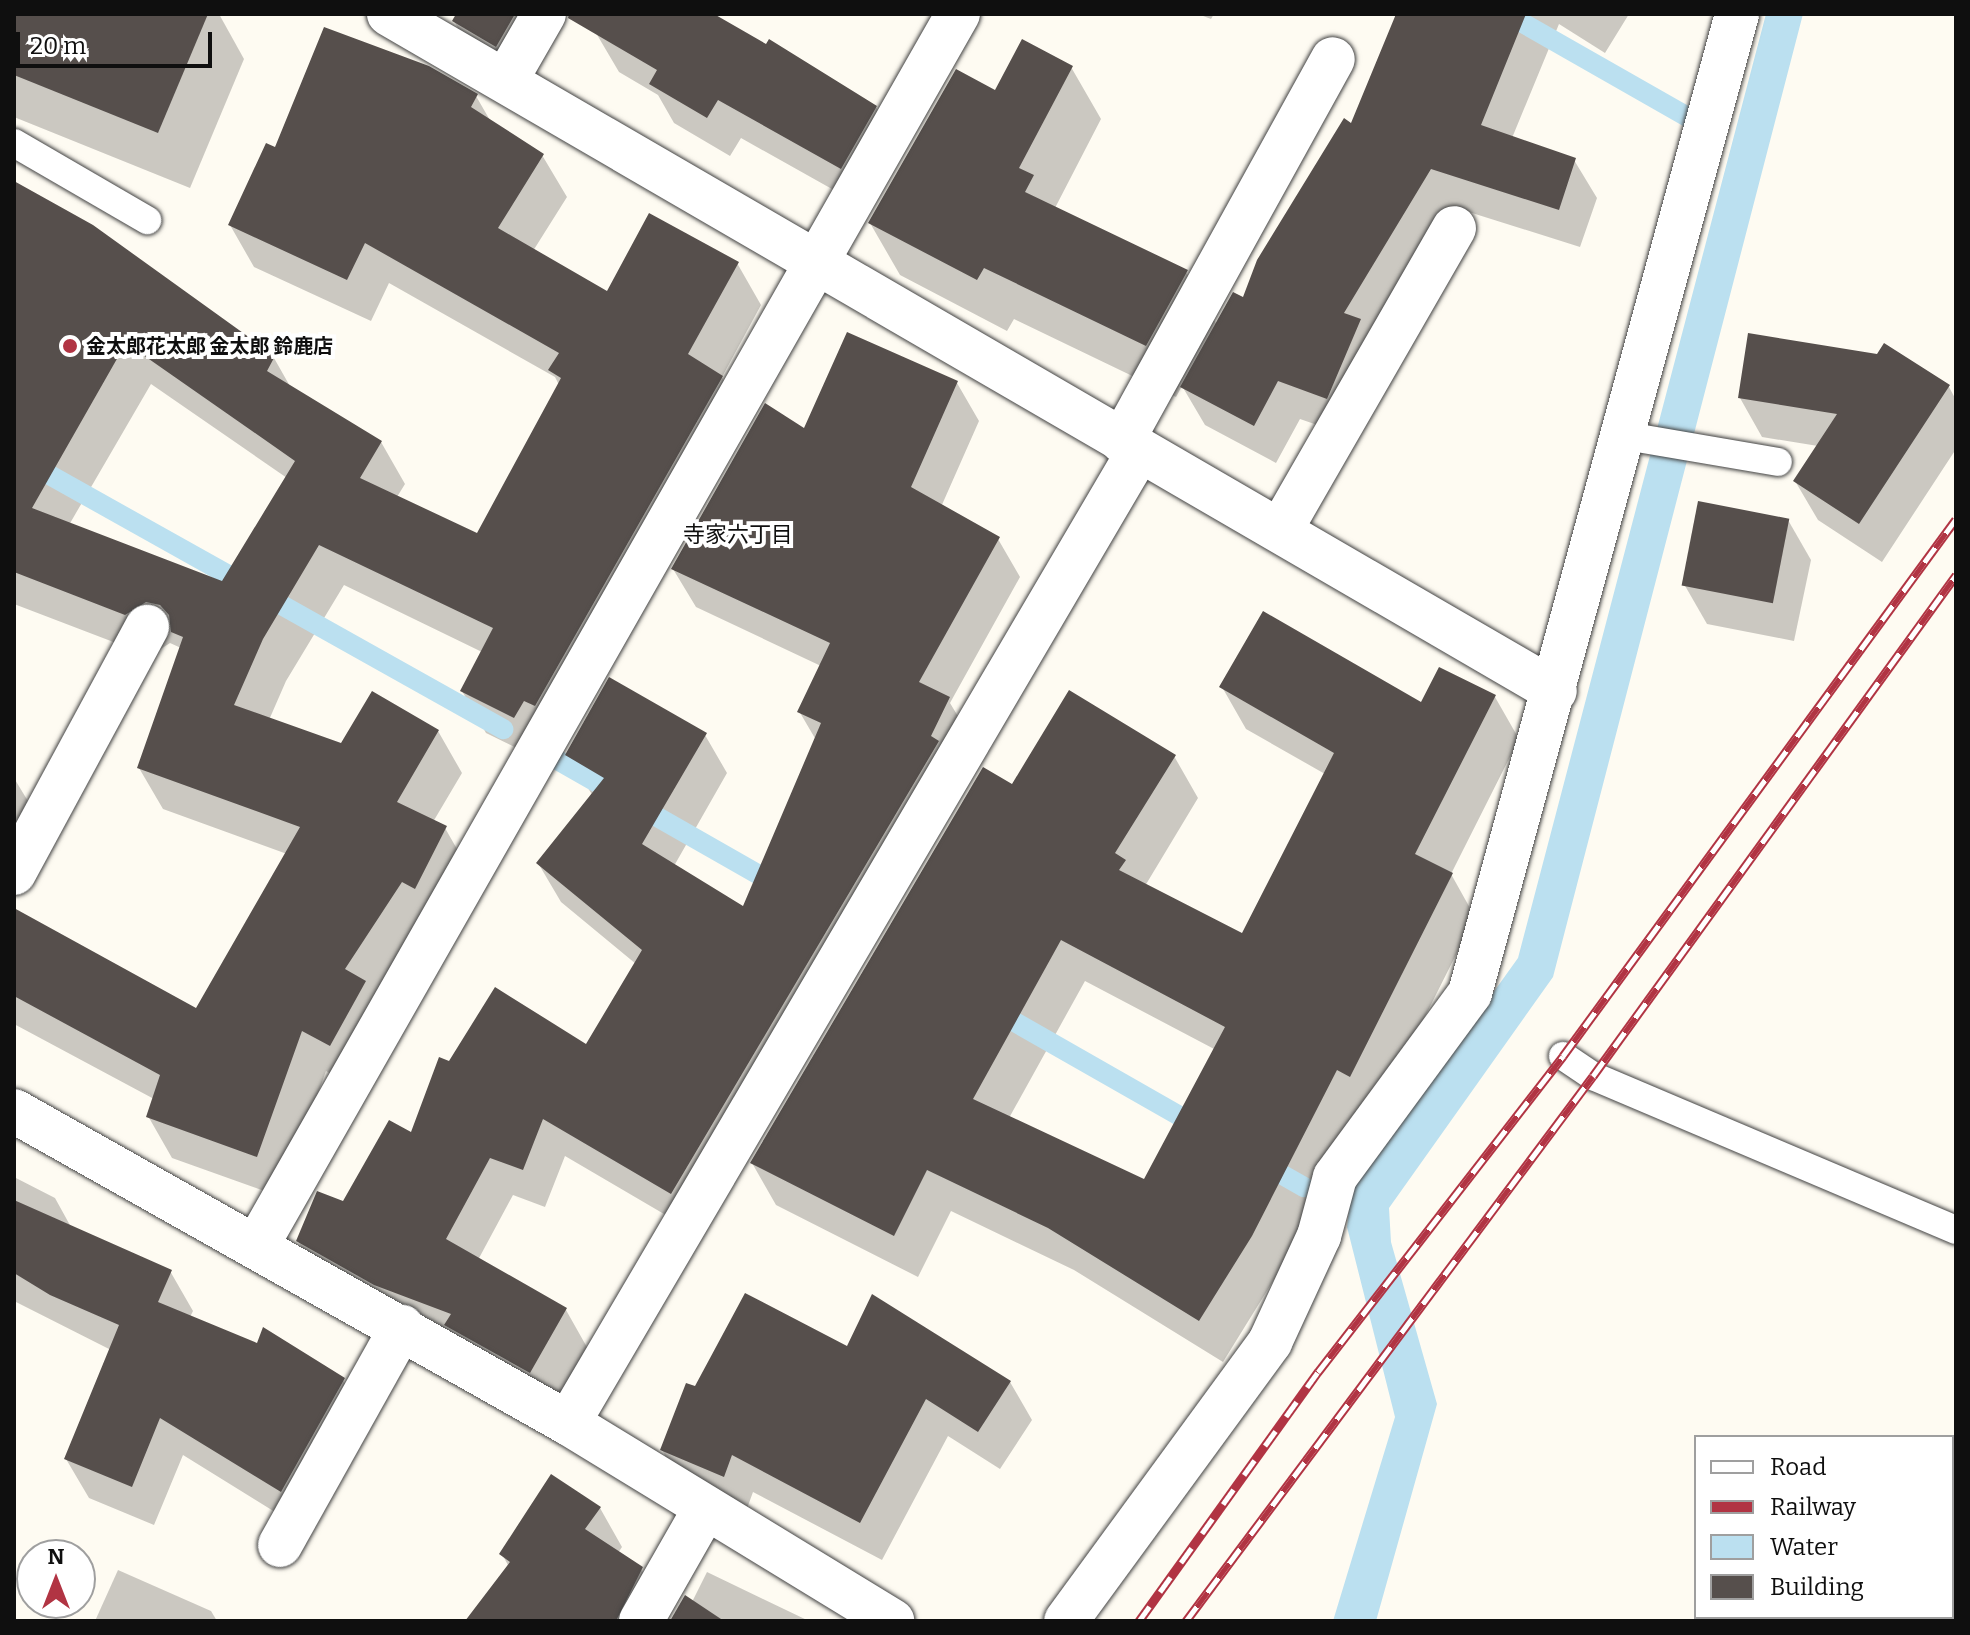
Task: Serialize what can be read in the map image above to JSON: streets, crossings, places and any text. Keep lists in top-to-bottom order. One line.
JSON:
{"districts":["寺家六丁目"],"places":["金太郎花太郎 金太郎 鈴鹿店"],"legend":["Road","Railway","Water","Building"],"scale_bar":"20 m","north":"top"}
